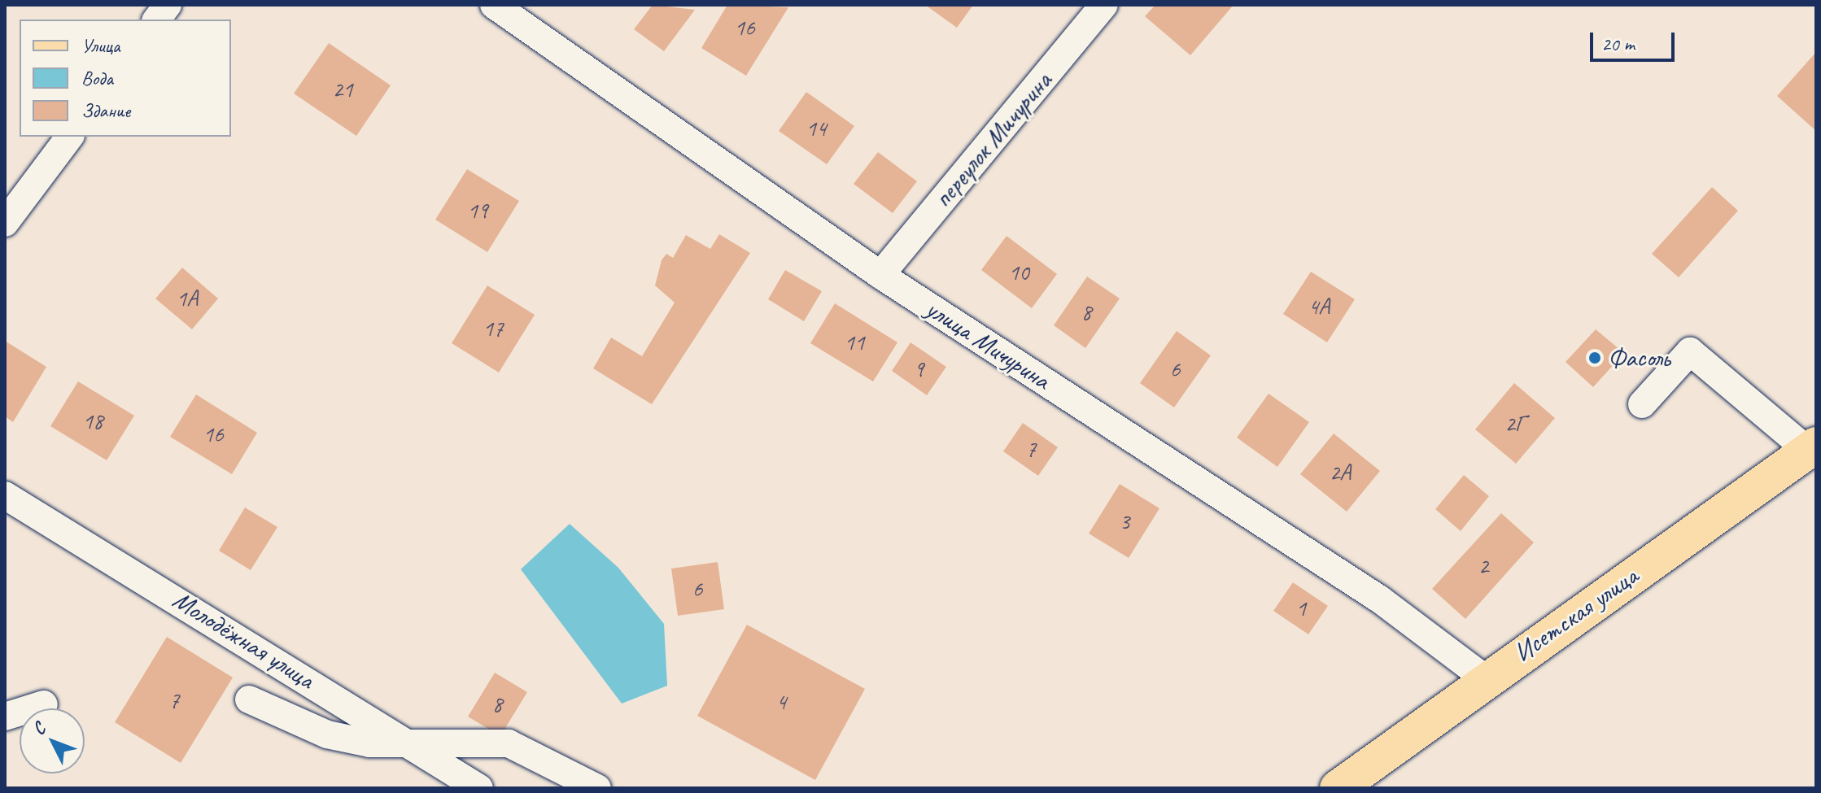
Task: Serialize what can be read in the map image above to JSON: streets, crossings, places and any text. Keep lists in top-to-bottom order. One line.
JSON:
{"streets":{"main road":["Исетская улица"],"street":["переулок Мичурина","улица Мичурина","Молодёжная улица"]},"crossings":[["переулок Мичурина","улица Мичурина"],["улица Мичурина","Исетская улица"]],"places":["Фасоль"],"house_numbers":["16","21","14","19","10","1А","4А","8","17","11","9","6","18","2Г","16","7","2А","3","2","6","1","7","4","8"],"legend":["Улица","Вода","Здание"],"scale_bar":"20 m","north":"top left"}
